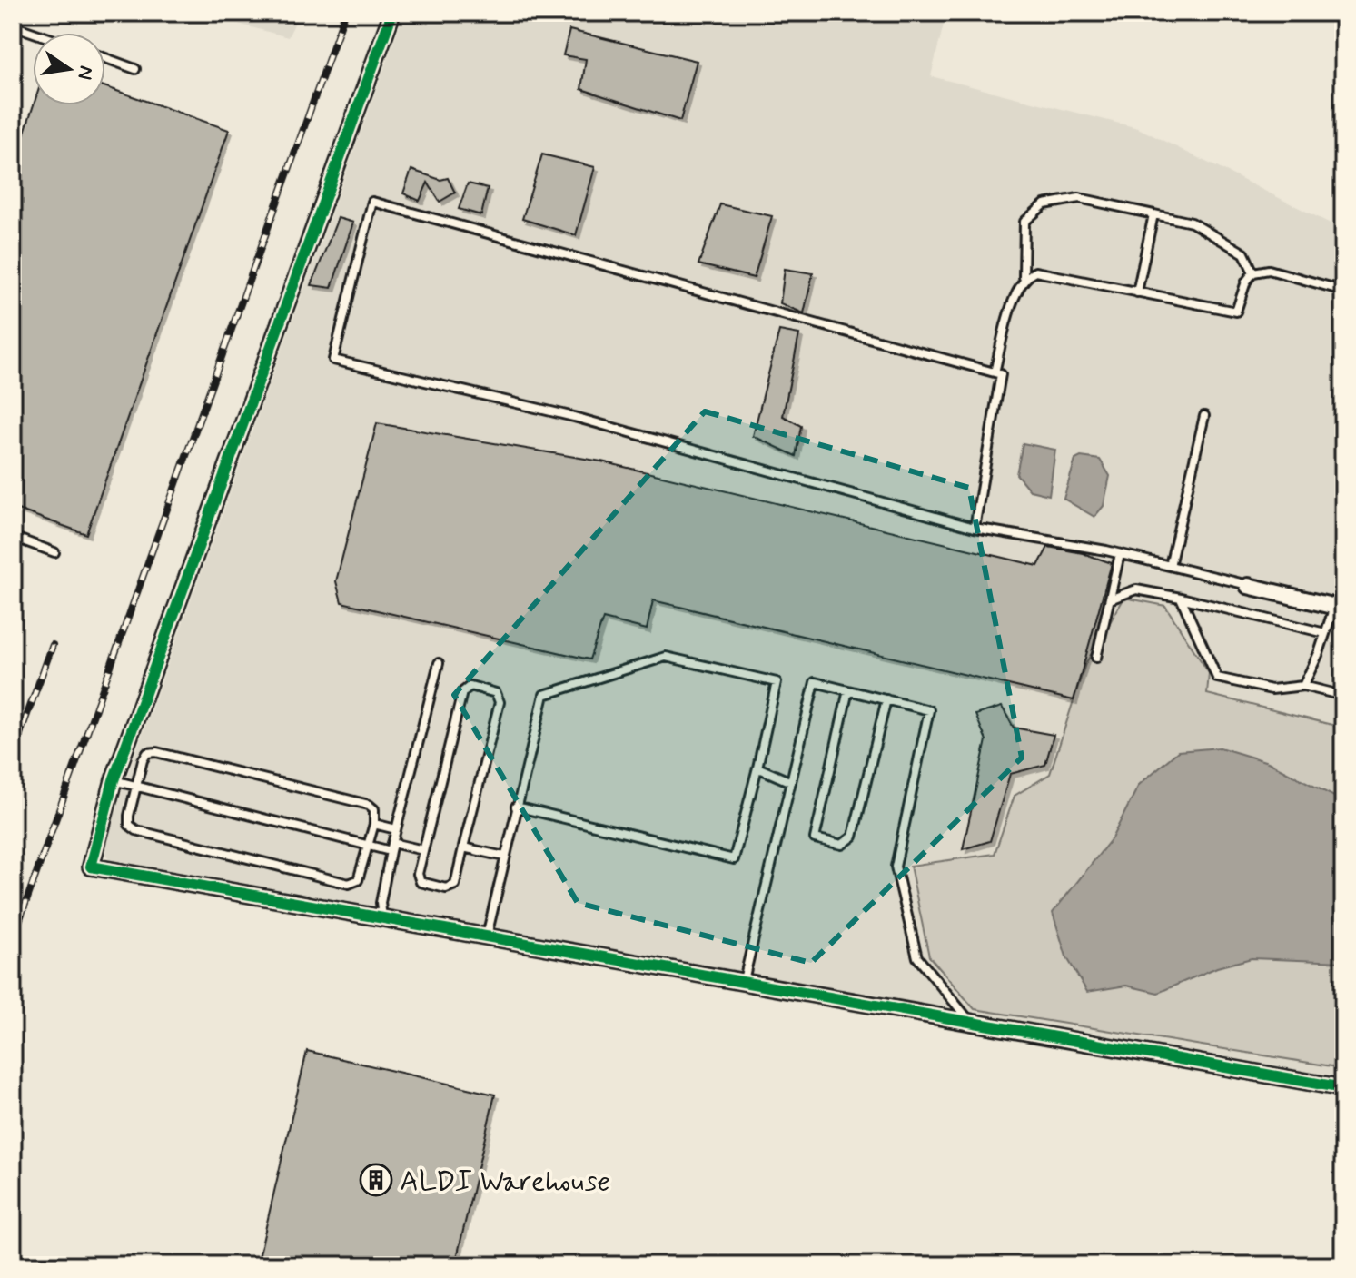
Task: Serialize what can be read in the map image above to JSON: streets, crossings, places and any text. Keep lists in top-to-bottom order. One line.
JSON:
{"places":{"building":["ALDI Warehouse"]},"north":"right"}
